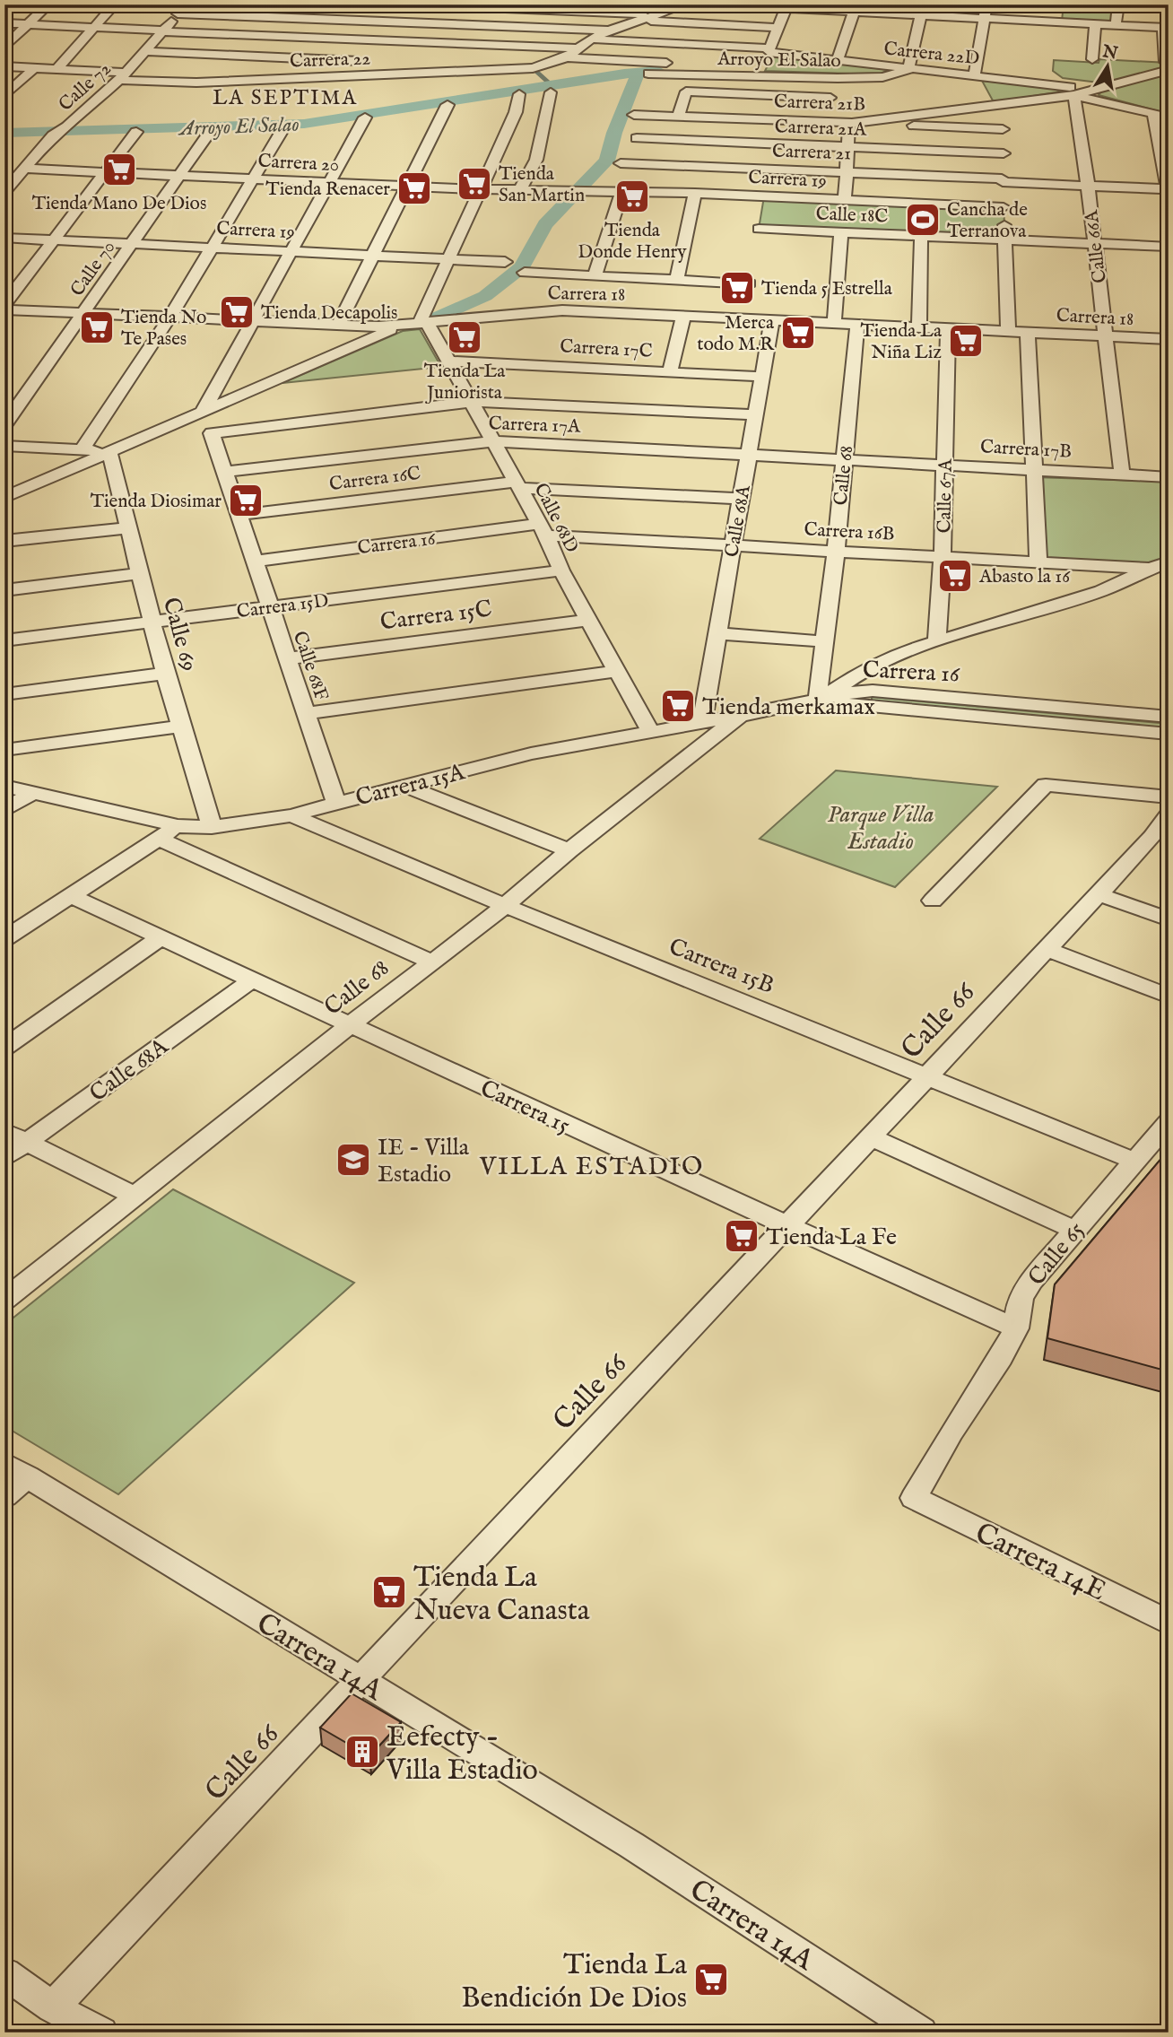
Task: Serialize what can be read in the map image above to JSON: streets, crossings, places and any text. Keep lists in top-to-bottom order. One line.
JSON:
{"streets":{"street":["Carrera 22D","Carrera 22","Arroyo El Salao","Calle 72","Carrera 21B","Carrera 21A","Carrera 21","Carrera 20","Carrera 19","Calle 18C","Calle 66A","Calle 70","Carrera 18","Carrera 17C","Carrera 17A","Carrera 17B","Calle 68","Carrera 16C","Calle 67A","Calle 68D","Calle 68A","Carrera 16B","Carrera 16","Carrera 15D","Carrera 15C","Calle 69","Calle 68F","Carrera 15A","Carrera 15B","Calle 66","Carrera 15","Calle 65","Carrera 14E","Carrera 14A"]},"crossings":[["Carrera 22D","Arroyo El Salao"],["Carrera 22D","Carrera 21B"],["Carrera 22D","Calle 66A"],["Carrera 22","Calle 72"],["Calle 72","Carrera 20"],["Carrera 21","Calle 66A"],["Carrera 20","Carrera 19"],["Carrera 20","Calle 70"],["Carrera 19","Calle 70"],["Calle 18C","Calle 66A"],["Calle 66A","Carrera 18"],["Calle 66A","Carrera 17B"],["Calle 70","Carrera 18"],["Carrera 18","Calle 68"],["Carrera 18","Calle 67A"],["Carrera 18","Calle 68D"],["Carrera 18","Calle 68A"],["Carrera 17C","Calle 68D"],["Carrera 17C","Calle 68A"],["Carrera 17A","Carrera 17B"],["Carrera 17A","Calle 68"],["Carrera 17A","Calle 68D"],["Carrera 17A","Calle 68A"],["Carrera 17A","Calle 68F"],["Carrera 17B","Calle 68"],["Carrera 17B","Calle 67A"],["Calle 68","Carrera 16B"],["Calle 68","Carrera 16"],["Calle 68","Carrera 15A"],["Calle 68","Carrera 15B"],["Calle 68","Carrera 15"],["Carrera 16C","Calle 68D"],["Carrera 16C","Calle 68A"],["Carrera 16C","Calle 68F"],["Calle 67A","Carrera 16B"],["Calle 68D","Carrera 16B"],["Calle 68D","Carrera 16"],["Calle 68D","Carrera 15D"],["Calle 68D","Carrera 15C"],["Calle 68D","Calle 68F"],["Calle 68D","Carrera 15A"],["Calle 68A","Carrera 16B"],["Calle 68A","Carrera 15A"],["Calle 68A","Carrera 15"],["Carrera 16B","Carrera 16"],["Carrera 16","Calle 68F"],["Carrera 16","Carrera 15A"],["Carrera 15D","Calle 69"],["Carrera 15D","Calle 68F"],["Carrera 15C","Calle 68F"],["Calle 69","Carrera 15A"],["Calle 68F","Carrera 15A"],["Carrera 15A","Carrera 15B"],["Carrera 15B","Calle 66"],["Carrera 15B","Calle 65"],["Calle 66","Carrera 15"],["Calle 66","Carrera 14A"],["Carrera 15","Calle 65"],["Calle 65","Carrera 14E"]],"districts":["LA SEPTIMA","VILLA ESTADIO"],"water":["Arroyo El Salao"],"parks":["Parque Villa Estadio"],"places":{"supermarket":["Tienda Mano De Dios","Tienda San Martin","Tienda Renacer","Tienda Donde Henry","Tienda 5 Estrella","Tienda Decapolis","Tienda No Te Pases","Merca todo M.R","Tienda La Juniorista","Tienda La Niña Liz","Tienda Diosimar","Abasto la 16","Tienda merkamax","Tienda La Fe","Tienda La Nueva Canasta","Tienda La Bendición De Dios"],"sports":["Cancha de Terranova"],"school or university":["IE - Villa Estadio"],"building":["Eefecty - Villa Estadio"]},"north":"top"}
